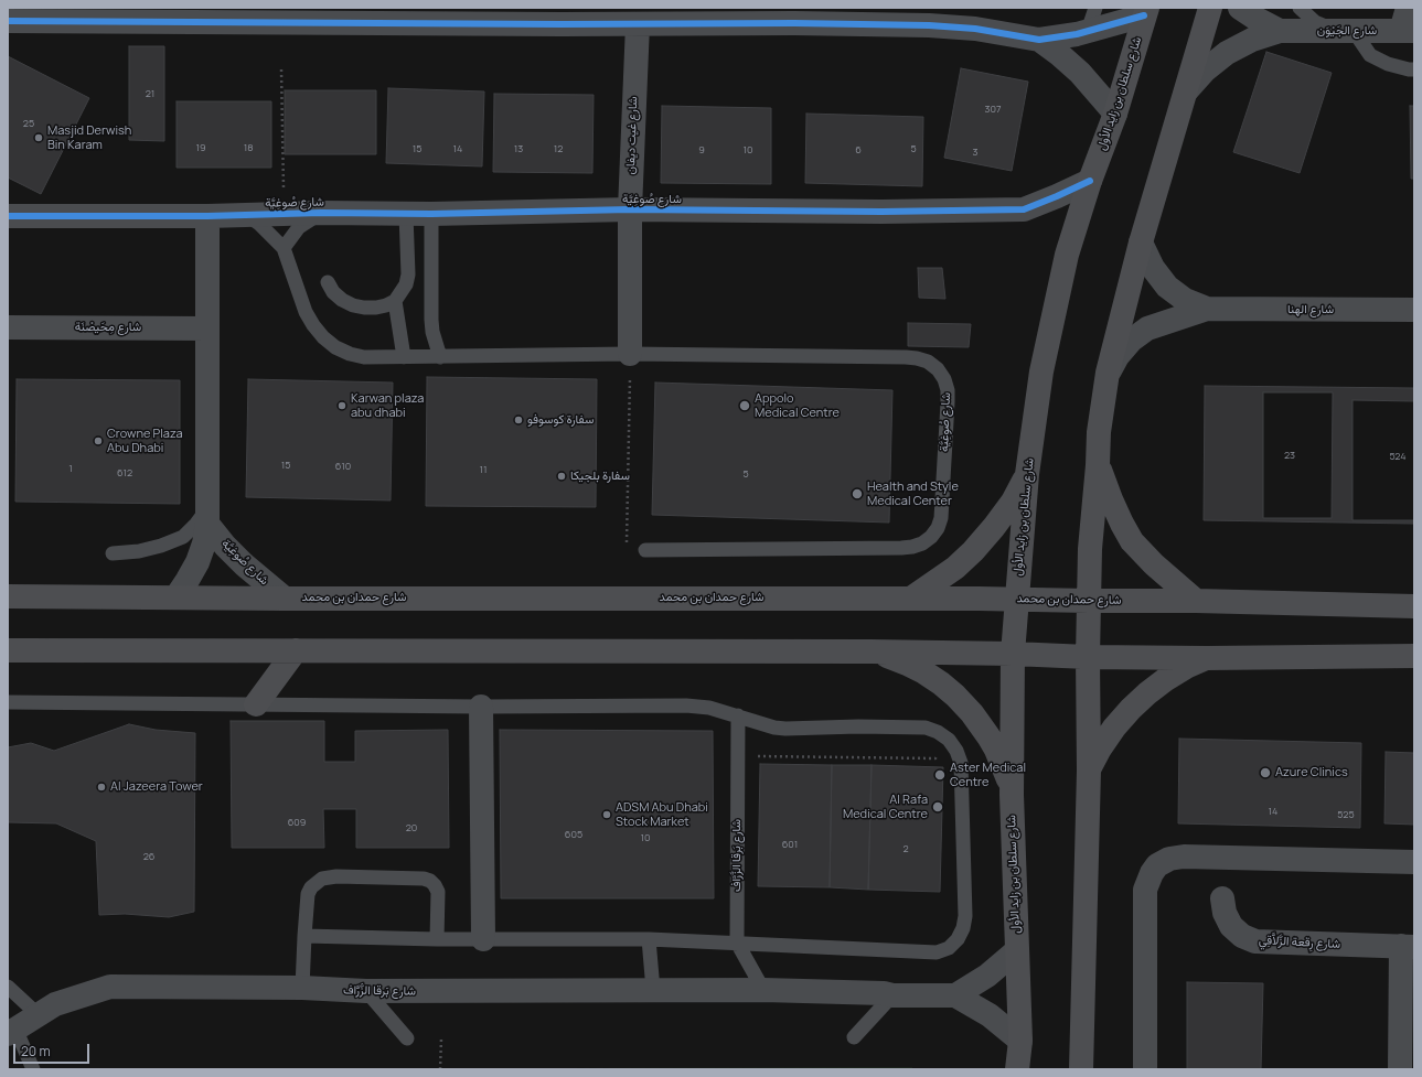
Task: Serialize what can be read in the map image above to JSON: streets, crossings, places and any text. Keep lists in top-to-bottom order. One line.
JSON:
{"streets":{"main road":["شارع سلطان بن زايد الأول","شارع حمدان بن محمد"],"street":["شارع الجَيْوَن","شارع غيت ديفان","شارع صُوغِيَّة","شارع الهنا","شارع مِحَيصْنَة","شارع بَرقا الزَّرَّاف","شارع رِقعة الزَّلاَّقِي"]},"crossings":[["شارع سلطان بن زايد الأول","شارع صُوغِيَّة"],["شارع سلطان بن زايد الأول","شارع حمدان بن محمد"],["شارع غيت ديفان","شارع صُوغِيَّة"],["شارع صُوغِيَّة","شارع مِحَيصْنَة"],["شارع صُوغِيَّة","شارع حمدان بن محمد"]],"places":["Masjid Derwish Bin Karam","Karwan plaza abu dhabi","Appolo Medical Centre","سفارة كوسوفو","Crowne Plaza Abu Dhabi","سفارة بلجيكا","Health and Style Medical Center","Azure Clinics","Aster Medical Centre","Al Jazeera Tower","Al Rafa Medical Centre","ADSM Abu Dhabi Stock Market"],"house_numbers":["21","307","25","19","18","15","14","13","12","5","9","10","6","3","23","524","15","610","1","11","612","5","14","525","609","20","605","10","601","2","26"],"scale_bar":"20 m"}
